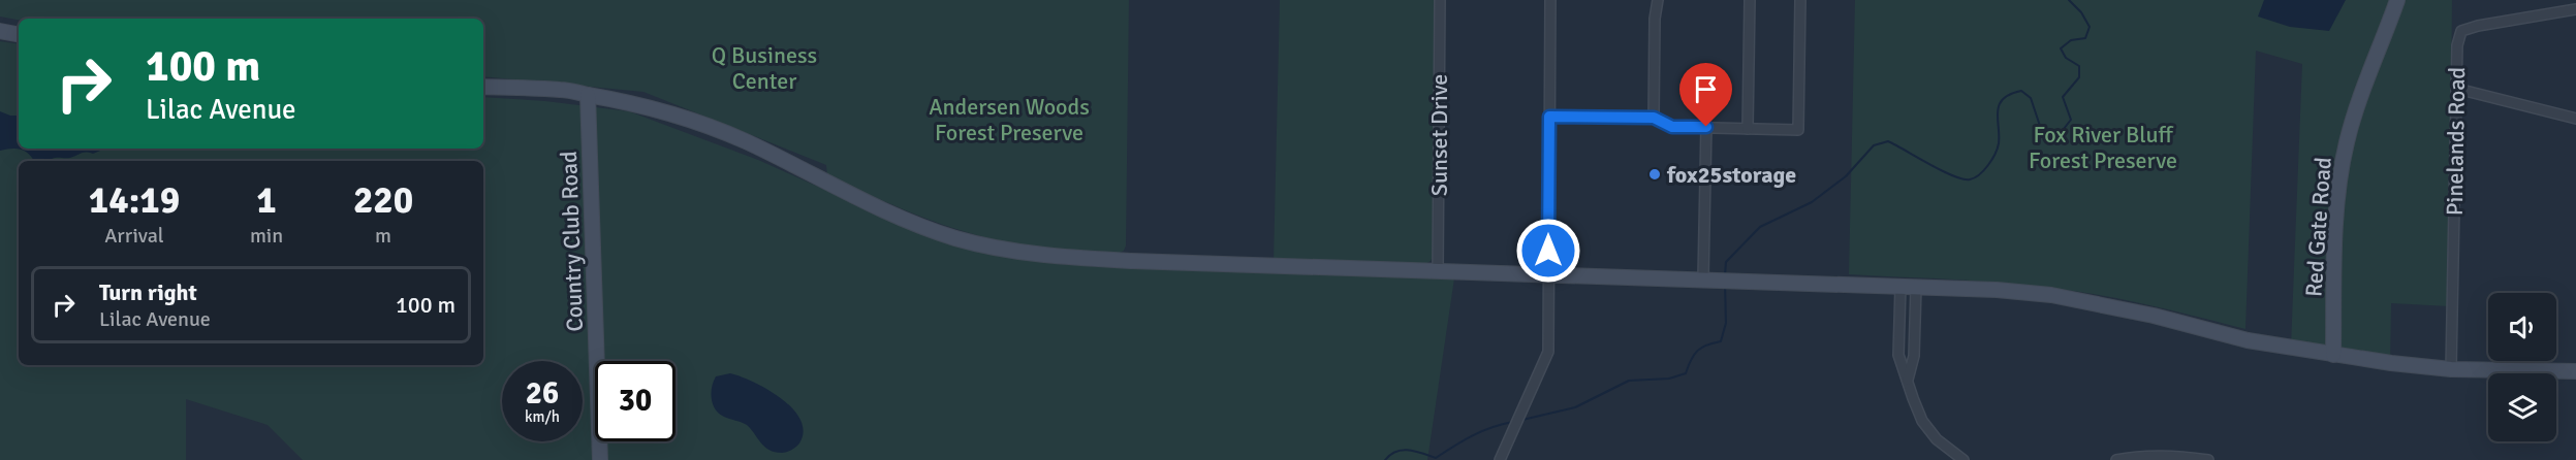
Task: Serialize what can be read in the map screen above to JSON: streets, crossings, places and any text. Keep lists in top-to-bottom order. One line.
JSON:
{"streets":{"main road":["Red Gate Road","Country Club Road"],"street":["Sunset Drive","Pinelands Road"]},"parks":["Q Business Center","Andersen Woods Forest Preserve","Fox River Bluff Forest Preserve"],"places":["fox25storage"],"page":{"turn":["100 m","Lilac Avenue"],"eta":["14:19","Arrival","1","min","220","m"],"list":[{"name":"Turn right","note":"Lilac Avenue","value":"100 m"}],"speed":"26 km/h","limit":"30"}}
